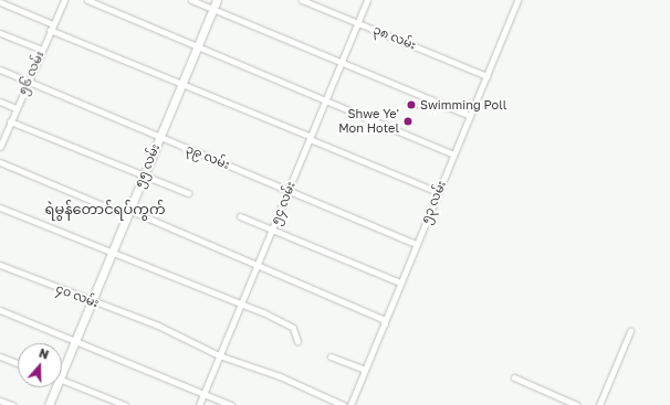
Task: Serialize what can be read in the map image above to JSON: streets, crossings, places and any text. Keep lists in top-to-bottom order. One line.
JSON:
{"streets":{"main road":["၅၅ လမ်း"],"street":["၃၈ လမ်း","၅၆ လမ်း","၃၉ လမ်း","၅၃ လမ်း","၅၄ လမ်း","၄၀ လမ်း"]},"crossings":[["၃၈ လမ်း","၅၃ လမ်း"],["၃၈ လမ်း","၅၄ လမ်း"],["၅၆ လမ်း","၃၉ လမ်း"],["၃၉ လမ်း","၅၅ လမ်း"],["၃၉ လမ်း","၅၃ လမ်း"],["၃၉ လမ်း","၅၄ လမ်း"],["၅၅ လမ်း","၄၀ လမ်း"],["၅၄ လမ်း","၄၀ လမ်း"]],"districts":["ရဲမွန်တောင်ရပ်ကွက်"],"places":["Swimming Poll","Shwe Ye' Mon Hotel"],"north":"top"}
